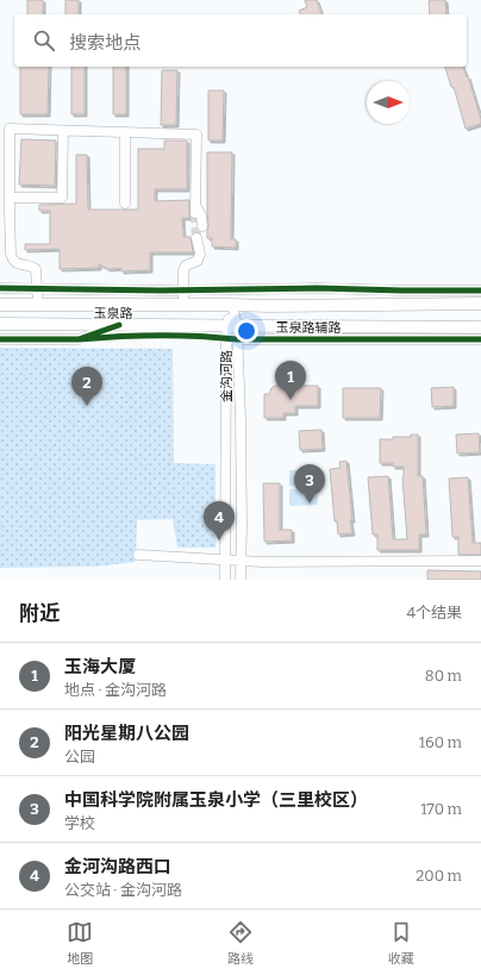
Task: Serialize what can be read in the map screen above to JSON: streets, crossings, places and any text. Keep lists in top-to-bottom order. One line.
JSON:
{"streets":{"main road":["玉泉路"],"street":["玉泉路辅路","金沟河路"]},"crossings":[["玉泉路","金沟河路"],["玉泉路辅路","金沟河路"]],"north":"right","page":{"search":"搜索地点","pins":["1","2","3","4"],"heading":["附近","4个结果"],"list":[{"mark":"1","name":"玉海大厦","note":"地点 · 金沟河路","value":"80 m"},{"mark":"2","name":"阳光星期八公园","note":"公园","value":"160 m"},{"mark":"3","name":"中国科学院附属玉泉小学（三里校区）","note":"学校","value":"170 m"},{"mark":"4","name":"金河沟路西口","note":"公交站 · 金沟河路","value":"200 m"}],"nav":["地图","路线","收藏"]}}
